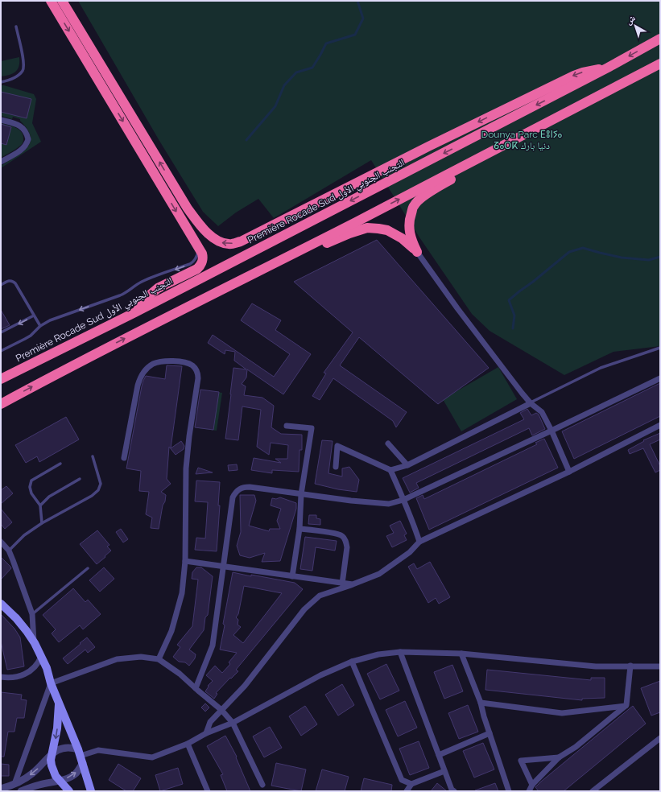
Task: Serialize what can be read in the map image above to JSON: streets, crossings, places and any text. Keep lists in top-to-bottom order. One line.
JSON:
{"streets":{"highway":["Première Rocade Sud التجنب الجنوبي الأول"]},"parks":["Dounya Parc ⴹⵓⵏⵢⴰ ⵒⴰⵔⴽ دنيا بارك"],"north":"top left"}
